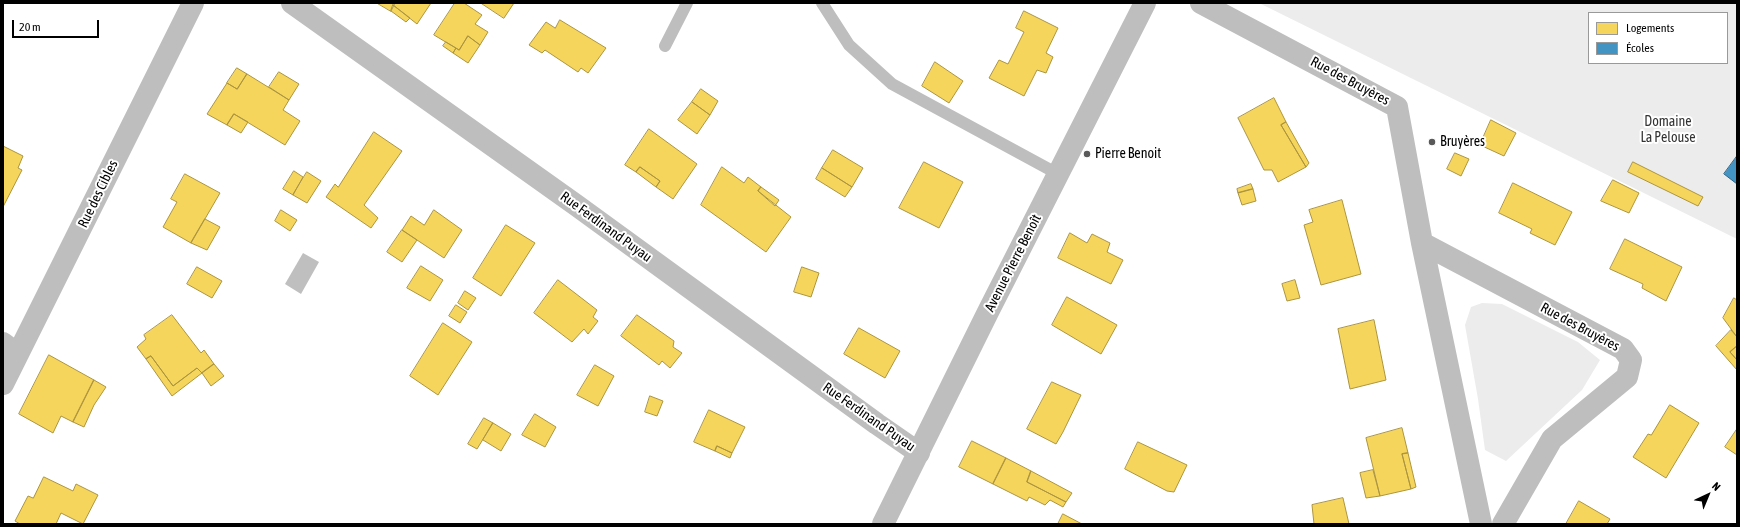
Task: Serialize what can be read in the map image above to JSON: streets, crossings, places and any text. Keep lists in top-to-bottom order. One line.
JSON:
{"streets":{"street":["Rue des Bruyères","Rue des Cibles","Rue Ferdinand Puyau","Avenue Pierre Benoît"]},"crossings":[["Rue Ferdinand Puyau","Avenue Pierre Benoît"]],"parks":["Domaine La Pelouse"],"places":["Bruyères","Pierre Benoit"],"legend":["Logements","Écoles"],"scale_bar":"20 m","north":"top right"}
